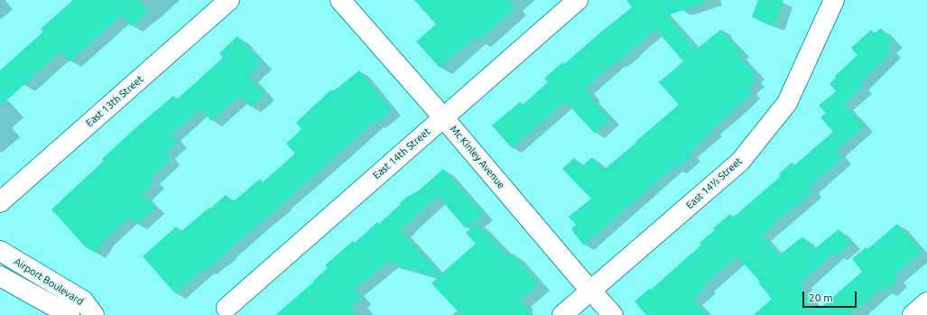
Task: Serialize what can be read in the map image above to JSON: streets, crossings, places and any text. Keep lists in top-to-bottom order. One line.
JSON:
{"streets":{"street":["East 13th Street","East 14th Street","Mc Kinley Avenue","East 14½ Street","Airport Boulevard"]},"crossings":[["East 14th Street","Mc Kinley Avenue"],["Mc Kinley Avenue","East 14½ Street"]],"scale_bar":"20 m"}
